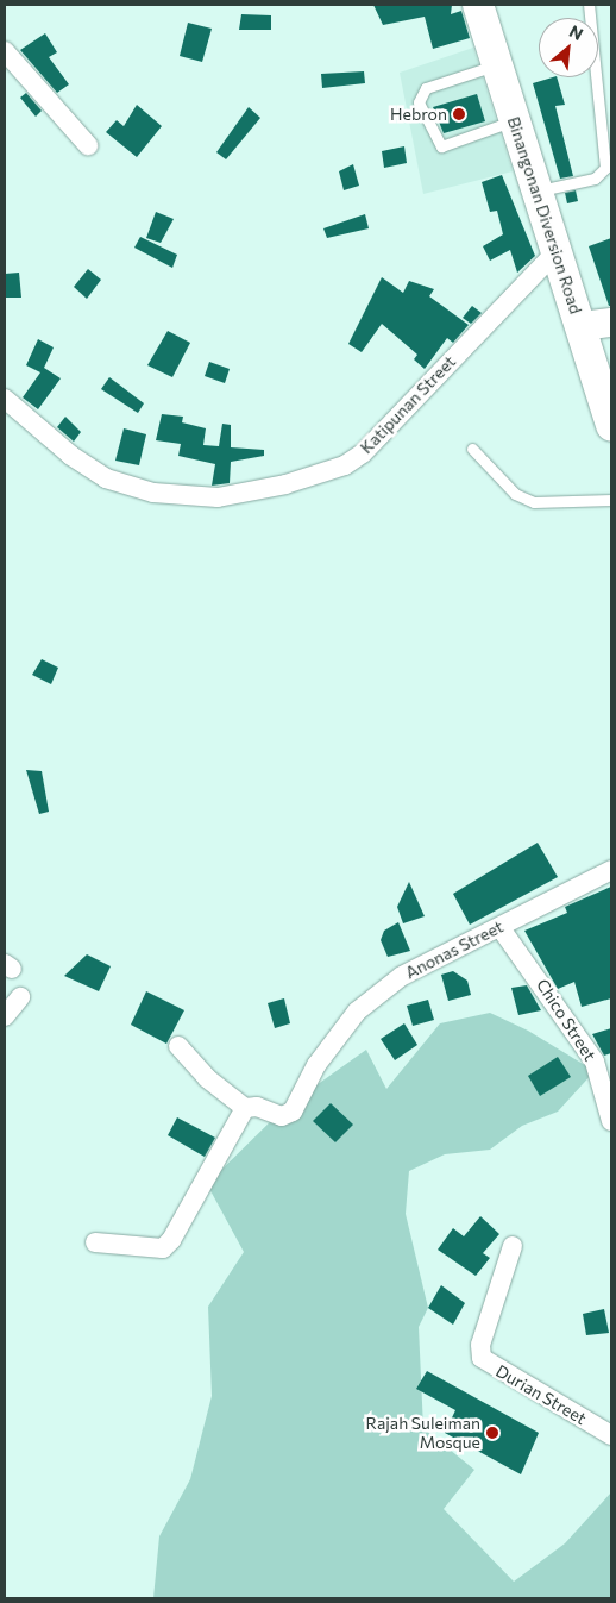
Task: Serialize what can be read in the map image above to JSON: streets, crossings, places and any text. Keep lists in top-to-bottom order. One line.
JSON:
{"streets":{"main road":["Binangonan Diversion Road"],"street":["Katipunan Street","Anonas Street","Chico Street","Durian Street"]},"crossings":[["Binangonan Diversion Road","Katipunan Street"],["Anonas Street","Chico Street"]],"places":["Hebron","Rajah Suleiman Mosque"],"north":"top right"}
